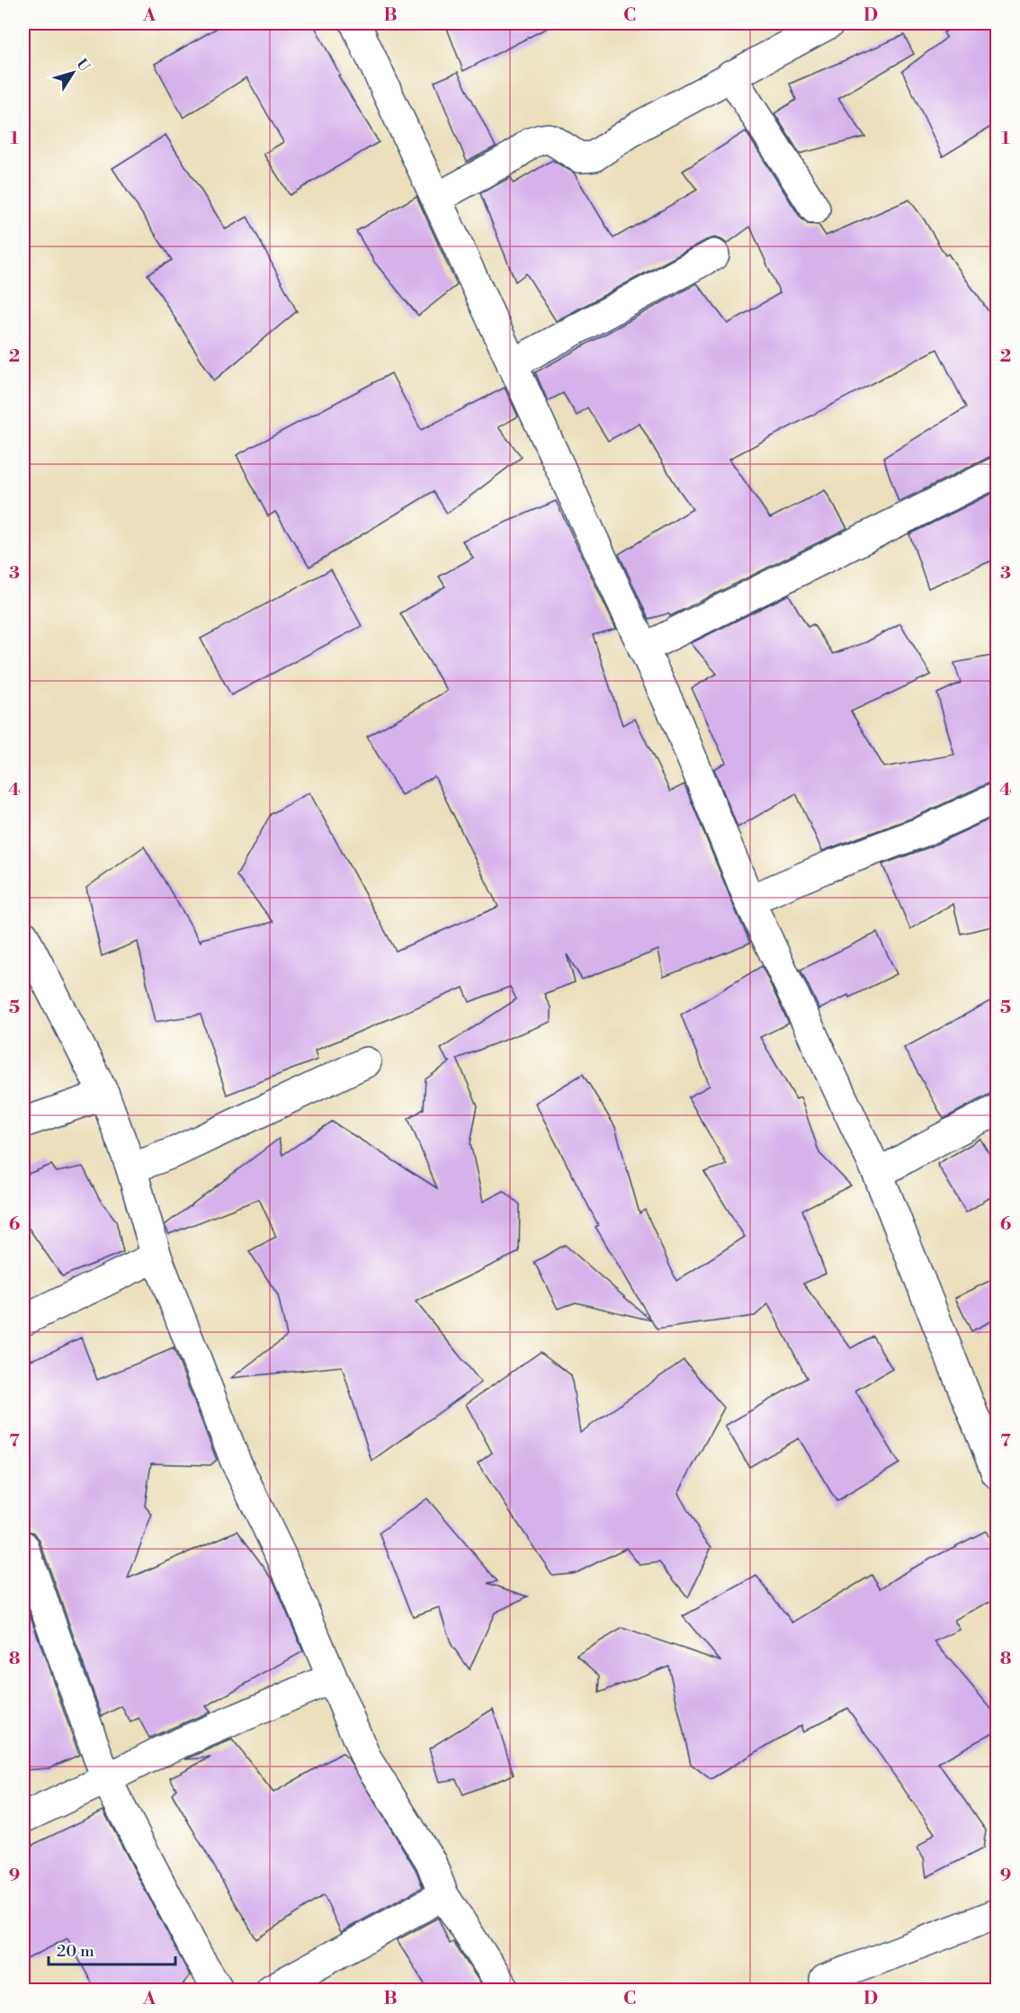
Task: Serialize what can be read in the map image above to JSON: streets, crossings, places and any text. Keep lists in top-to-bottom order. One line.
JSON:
{"scale_bar":"20 m","north":"top right","grid":{"columns":["A","B","C","D"],"rows":["1","2","3","4","5","6","7","8","9"]}}
